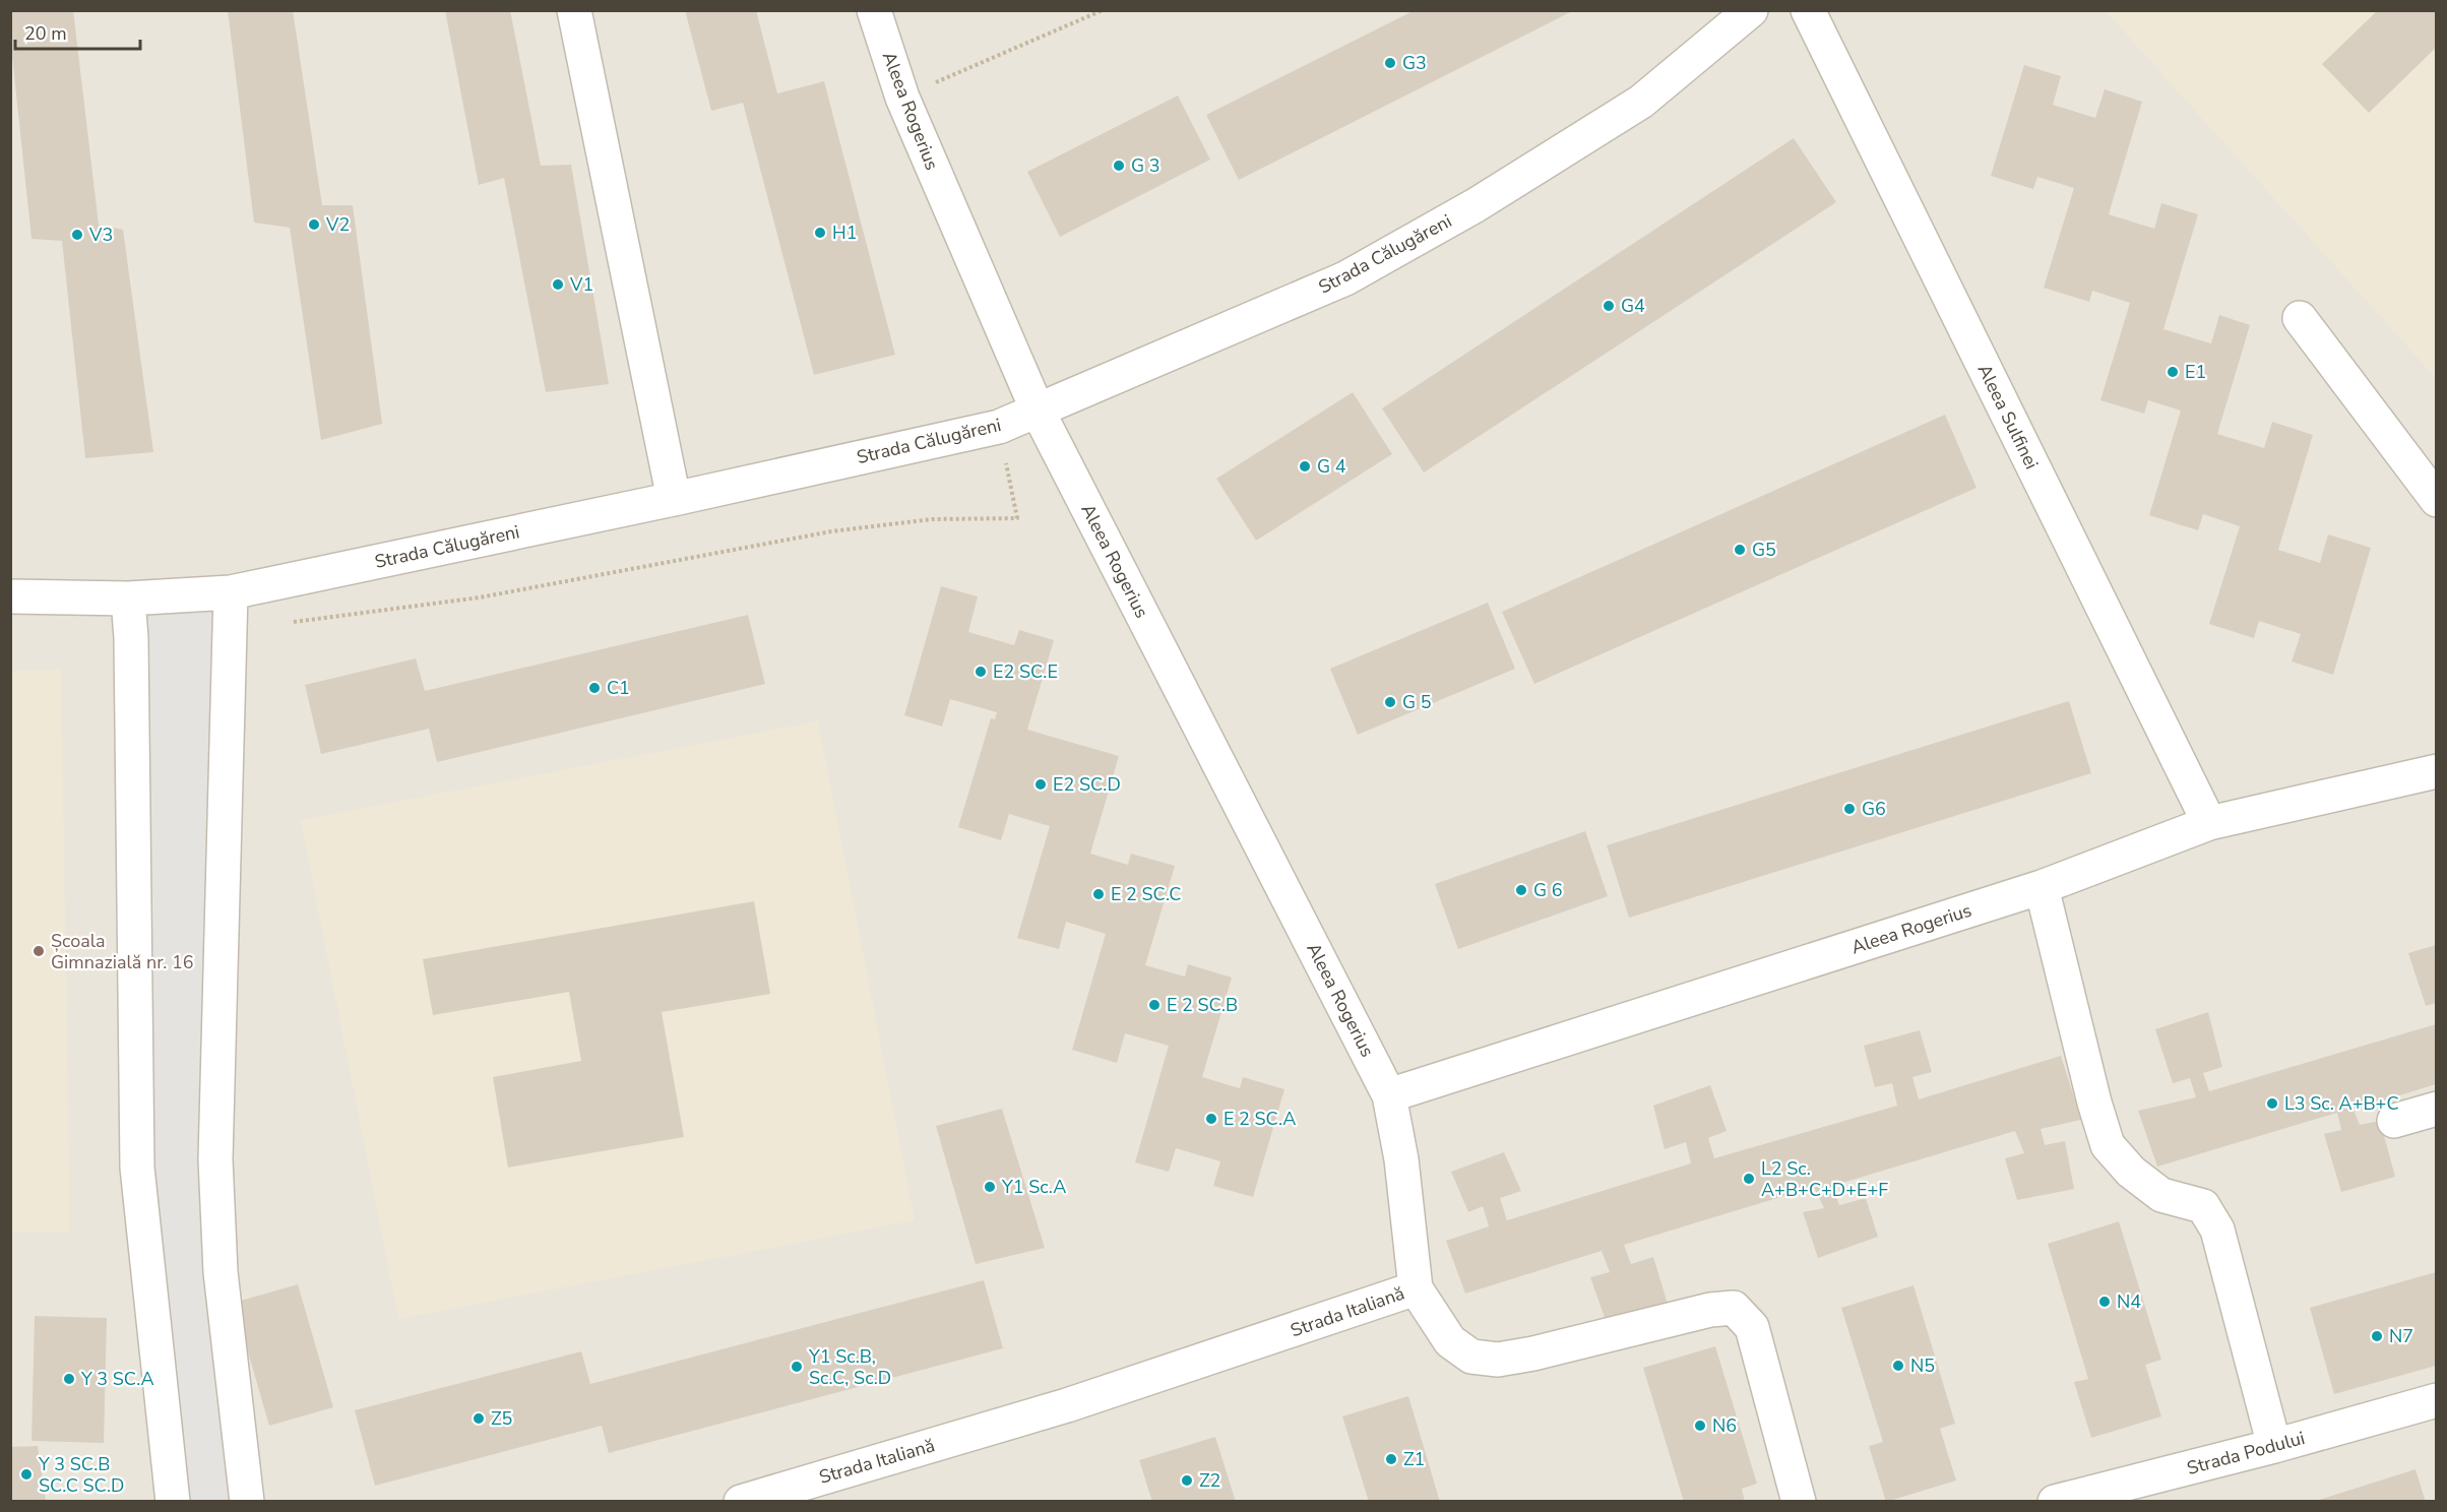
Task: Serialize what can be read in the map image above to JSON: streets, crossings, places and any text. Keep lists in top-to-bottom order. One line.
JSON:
{"streets":{"street":["Aleea Rogerius","Strada Călugăreni","Aleea Sulfinei","Strada Italiană","Strada Podului"]},"crossings":[["Aleea Rogerius","Strada Călugăreni"],["Aleea Rogerius","Aleea Sulfinei"],["Aleea Rogerius","Strada Italiană"]],"places":["G3","G 3","V2","H1","V3","V1","G4","E1","G 4","G5","E2 SC.E","C1","G 5","E2 SC.D","G6","G 6","E 2 SC.C","Școala Gimnazială nr. 16","E 2 SC.B","L3 Sc. A+B+C","E 2 SC.A","L2 Sc. A+B+C+D+E+F","Y1 Sc.A","N4","N7","N5","Y1 Sc.B, Sc.C, Sc.D","Y 3 SC.A","Z5","N6","Z1","Y 3 SC.B SC.C SC.D","Z2"],"scale_bar":"20 m"}
